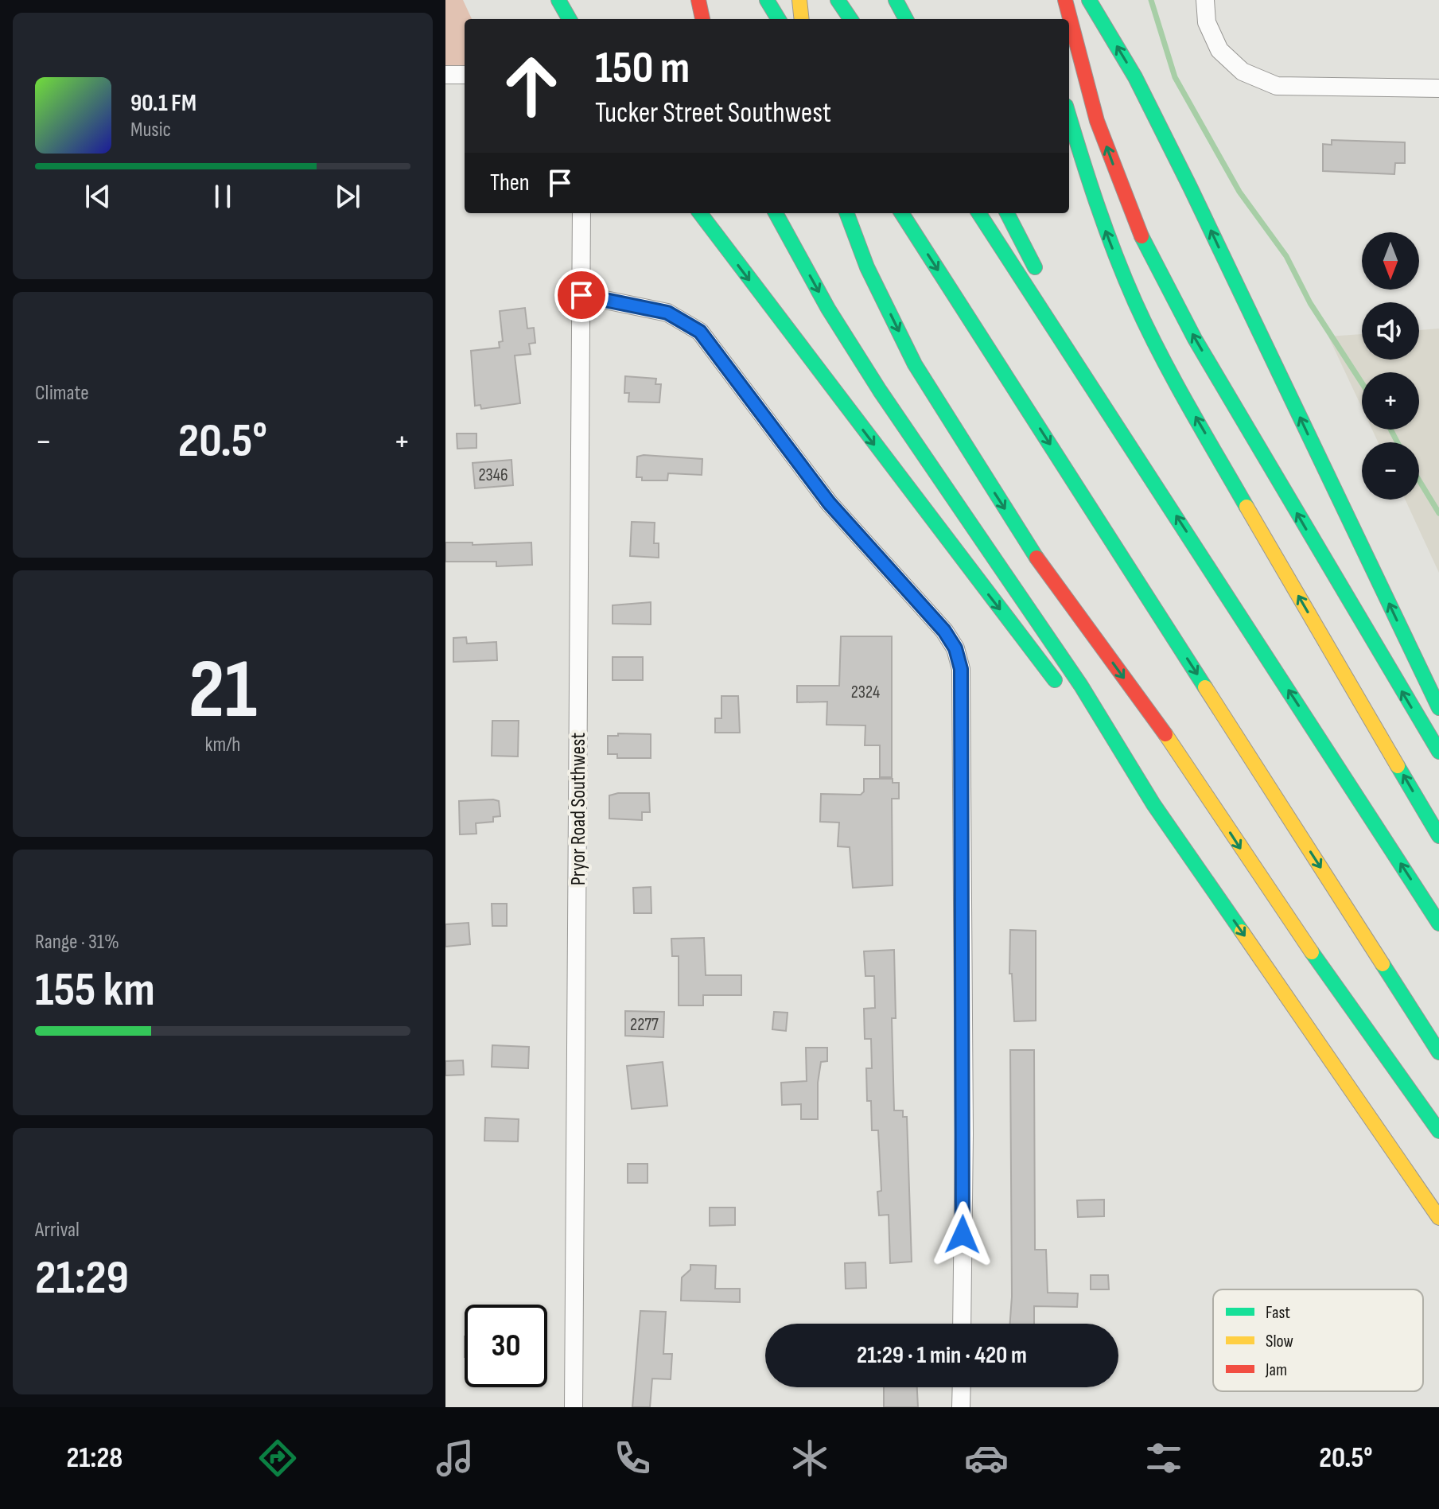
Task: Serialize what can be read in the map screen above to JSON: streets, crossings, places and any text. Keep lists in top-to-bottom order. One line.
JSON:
{"streets":{"street":["Pryor Road Southwest"]},"house_numbers":["2346","2324","2277"],"legend":["Fast","Slow","Jam"],"north":"bottom","page":{"turn":["150 m","Tucker Street Southwest"],"song":["90.1 FM","Music"],"then":"Then","map_buttons":["+","−"],"tile":["Climate",["21","km/h"],["Range · 31%","155 km"],["Arrival","21:29"]],"heat":["−","20.5°","+"],"limit":"30","trip":"21:29 · 1 min · 420 m","tabs":["21:28","20.5°"]}}
